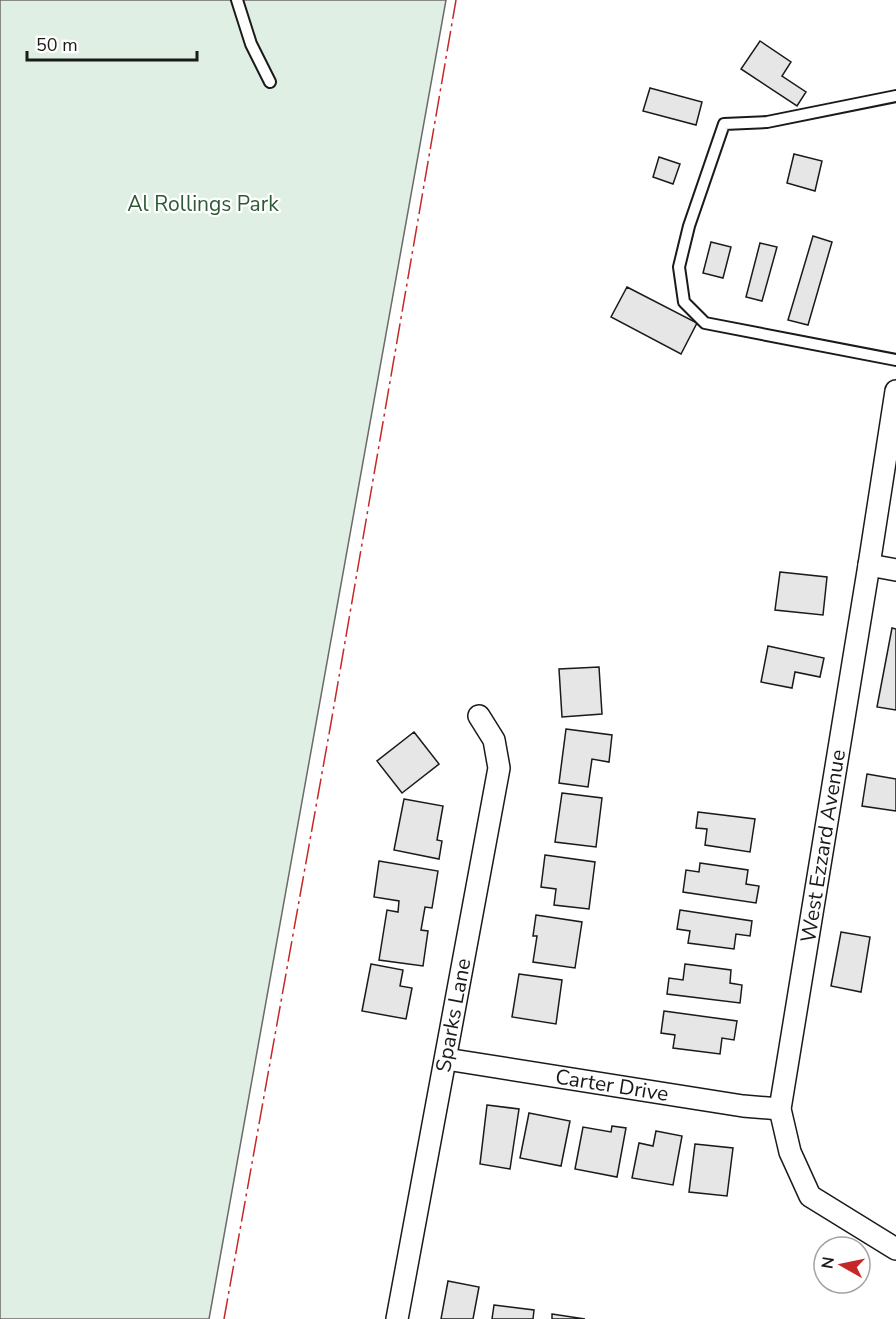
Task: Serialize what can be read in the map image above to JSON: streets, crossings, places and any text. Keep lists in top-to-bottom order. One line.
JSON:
{"streets":{"street":["West Ezzard Avenue","Sparks Lane","Carter Drive"]},"crossings":[["West Ezzard Avenue","Carter Drive"],["Sparks Lane","Carter Drive"]],"parks":["Al Rollings Park"],"scale_bar":"50 m","north":"left"}
